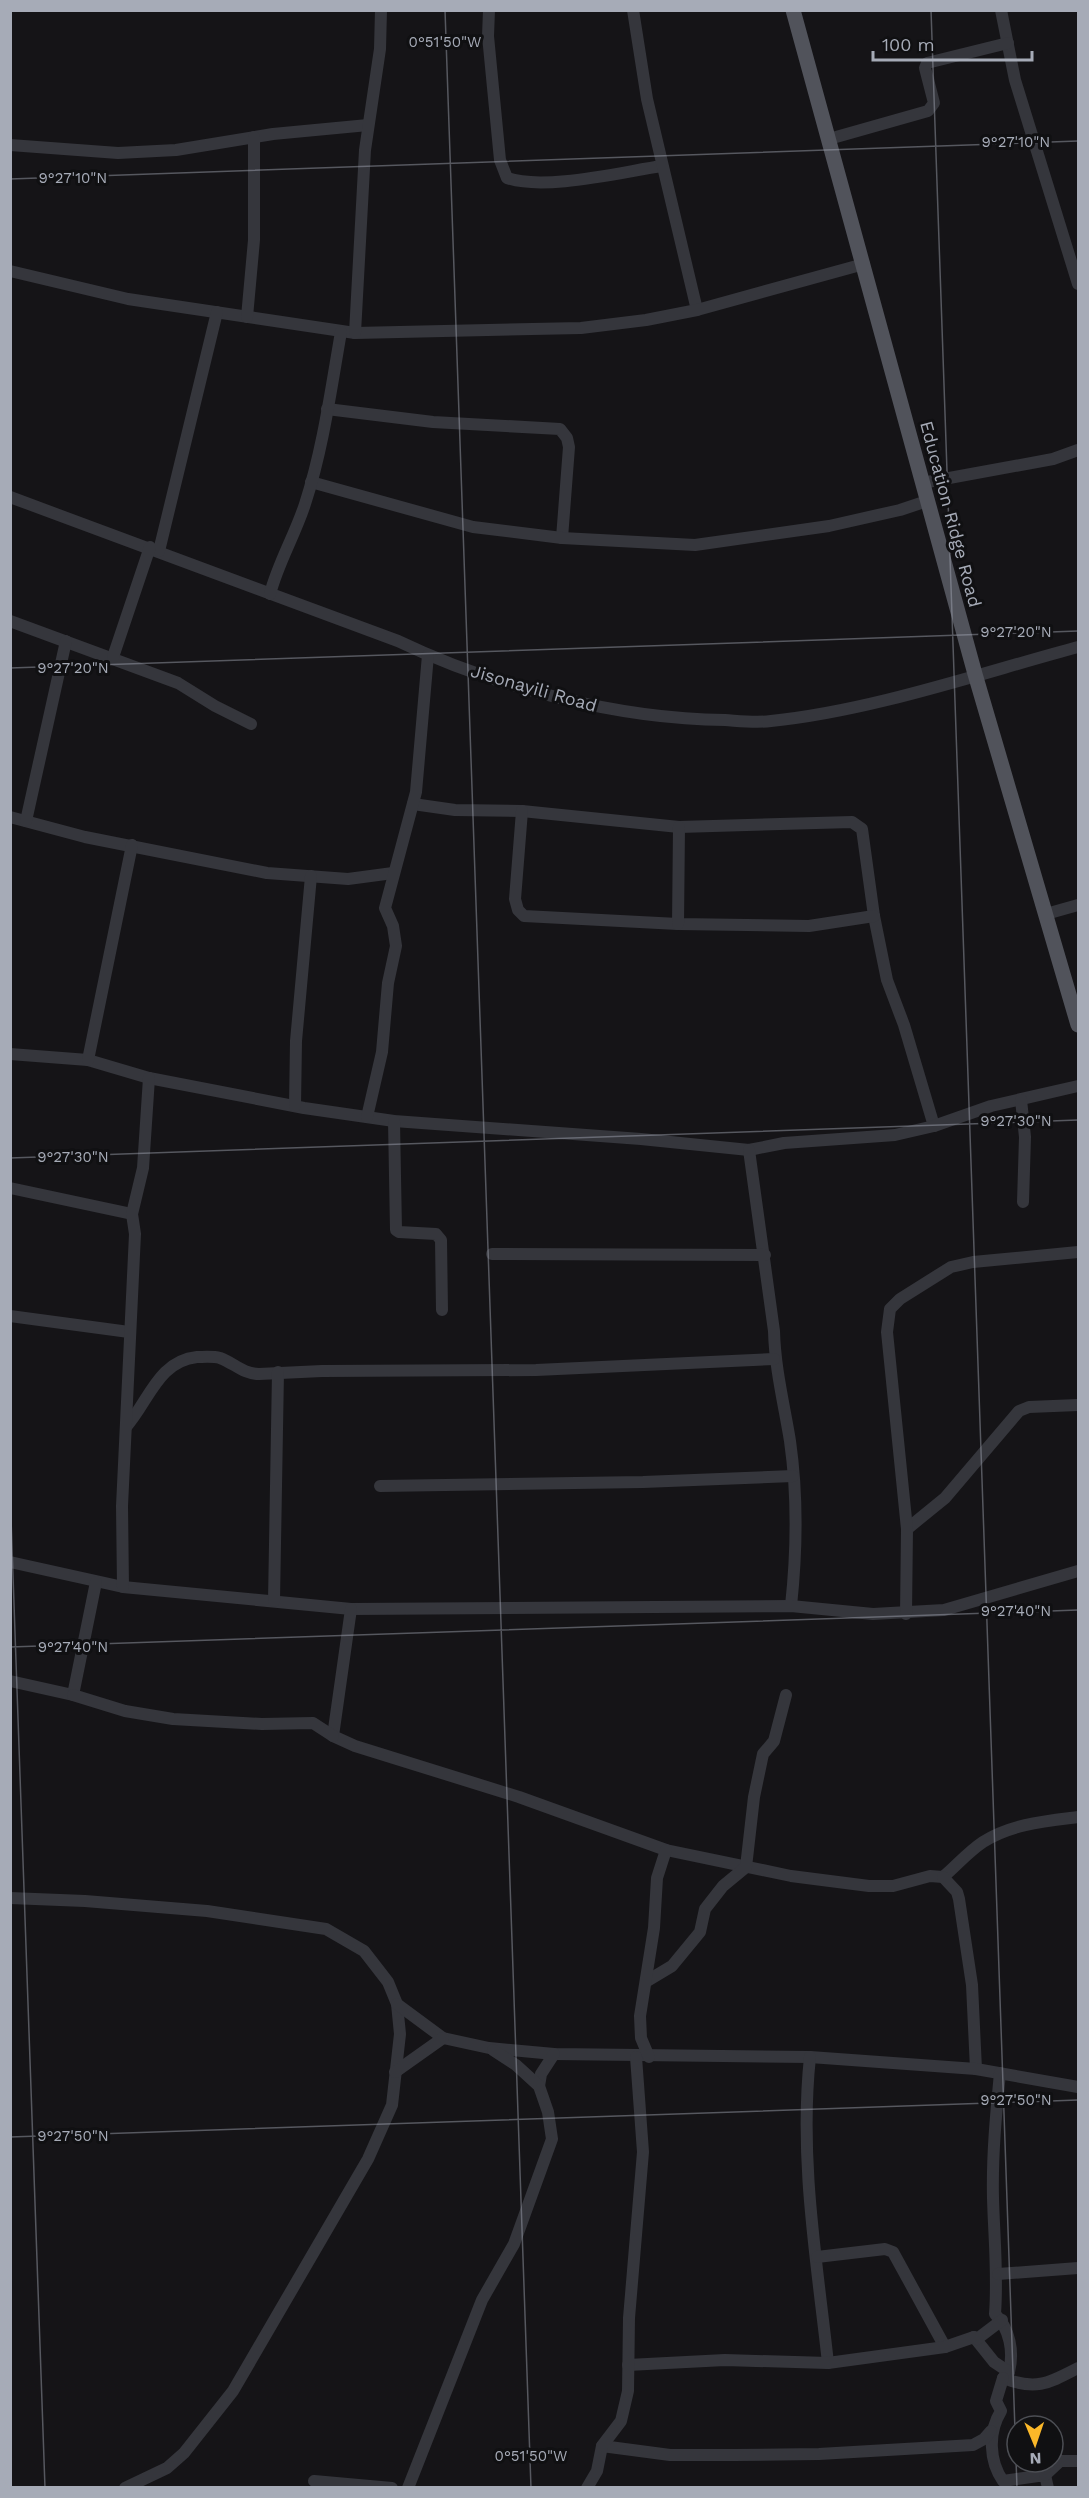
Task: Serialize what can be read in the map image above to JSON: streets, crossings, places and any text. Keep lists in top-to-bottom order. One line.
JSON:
{"streets":{"main road":["Education Ridge Road"],"street":["Jisonayili Road"]},"crossings":[["Education Ridge Road","Jisonayili Road"]],"scale_bar":"100 m","north":"bottom","coordinates":["0°51'50\"W","9°27'10\"N","9°27'20\"N","9°27'30\"N","9°27'40\"N","9°27'50\"N"]}
